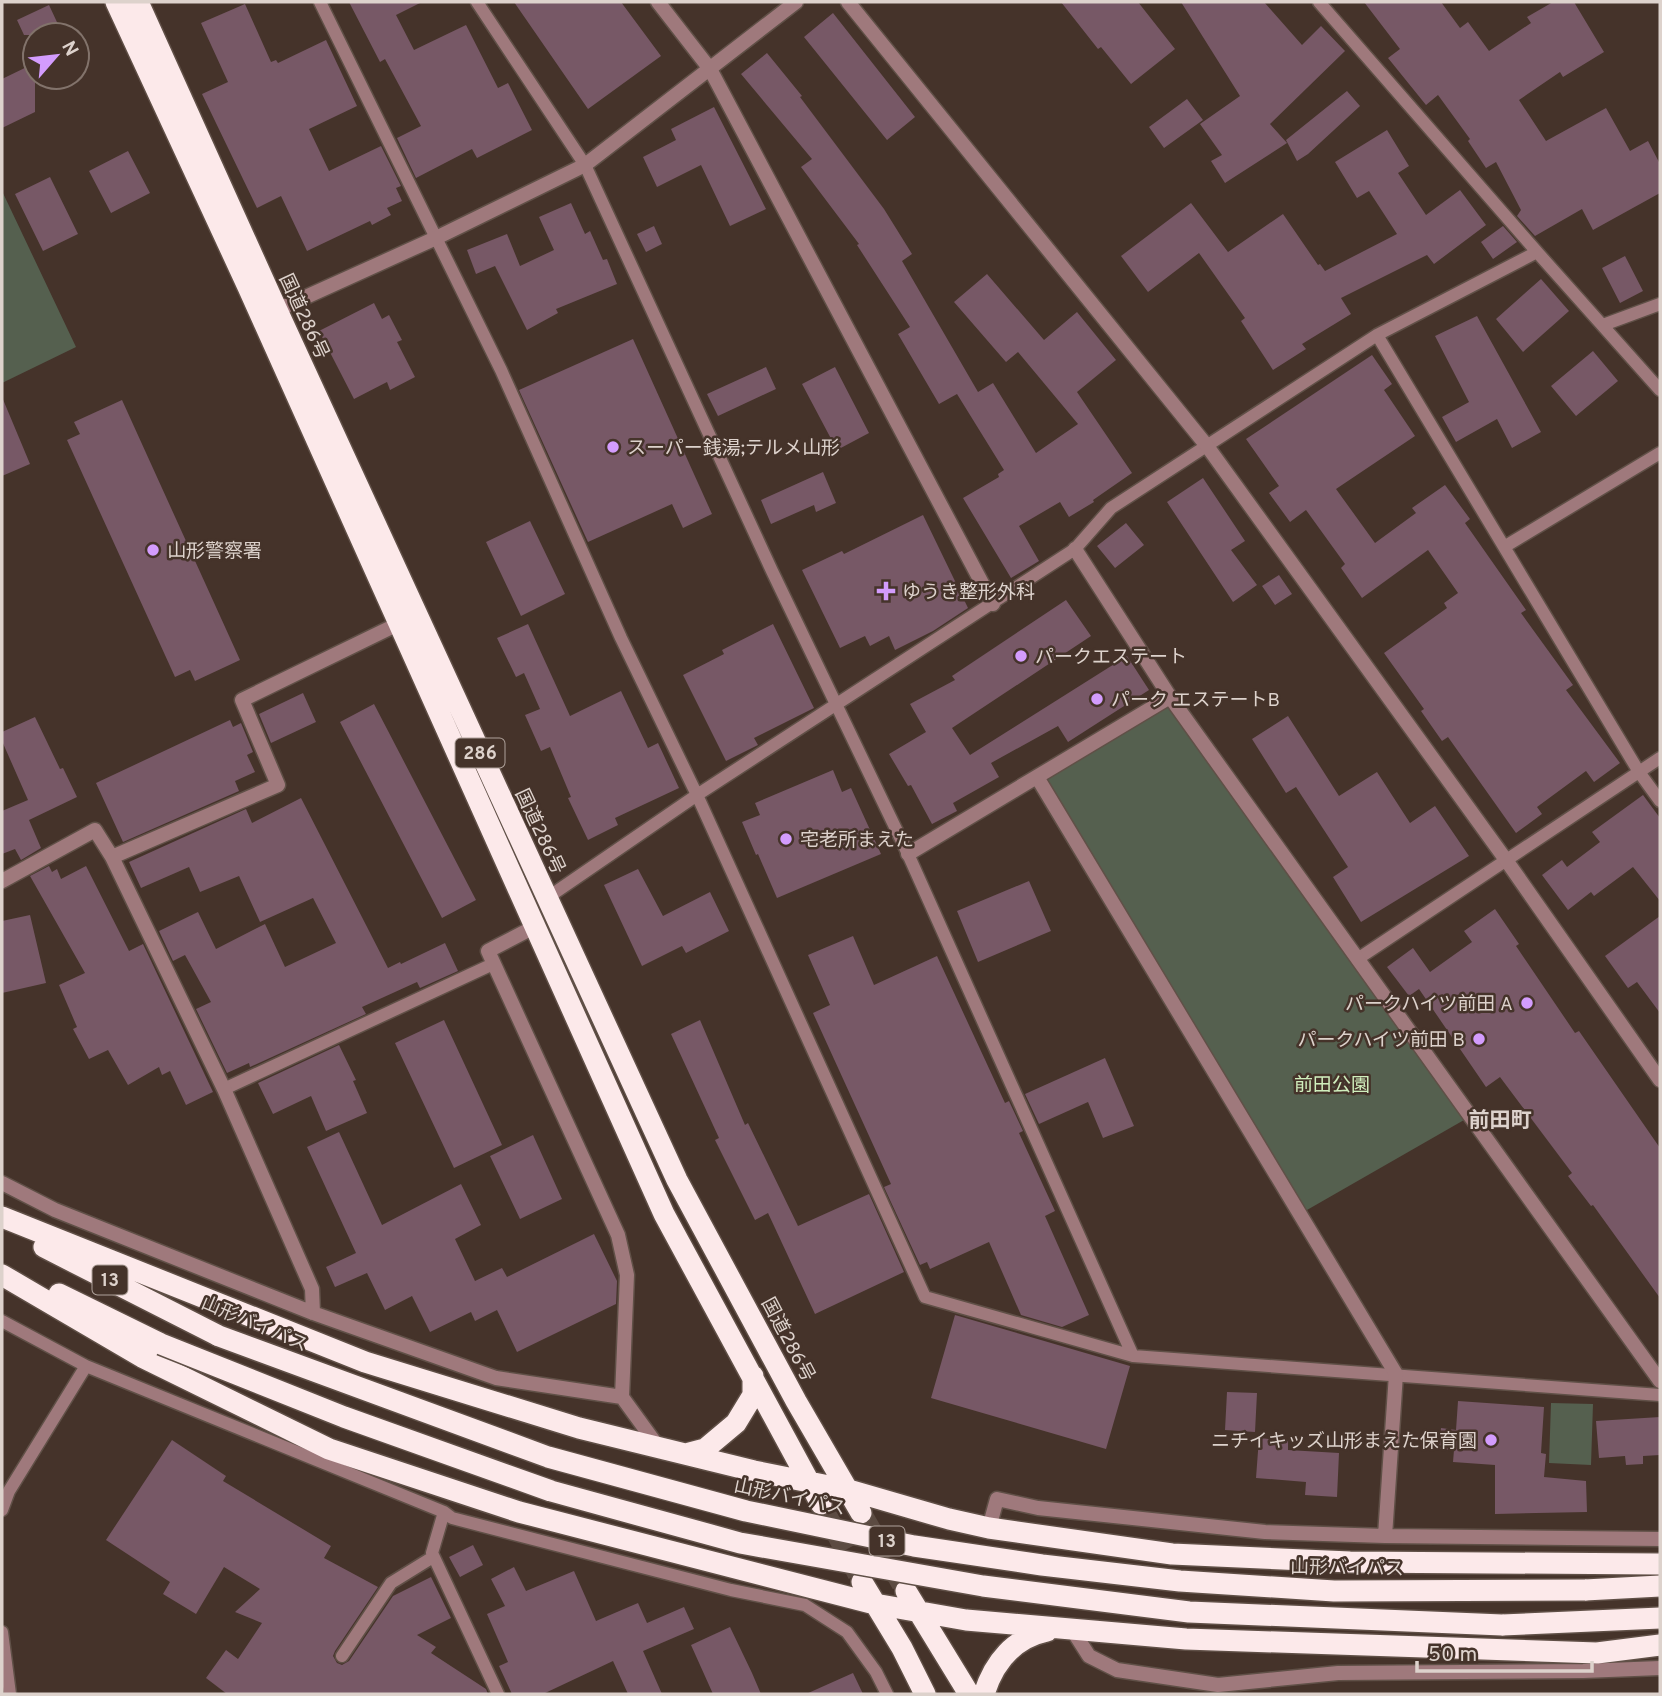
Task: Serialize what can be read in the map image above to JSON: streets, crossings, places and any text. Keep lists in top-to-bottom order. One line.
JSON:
{"streets":{"highway":["国道286号","286","13","山形バイパス"]},"districts":["前田町"],"parks":["前田公園"],"places":{"other":["スーパー銭湯;テルメ山形","山形警察署","パークエステート","パーク エステートB","宅老所まえた","パークハイツ前田 A","パークハイツ前田 B","ニチイキッズ山形まえた保育園"],"health":["ゆうき整形外科"]},"scale_bar":"50 m","north":"top right"}
